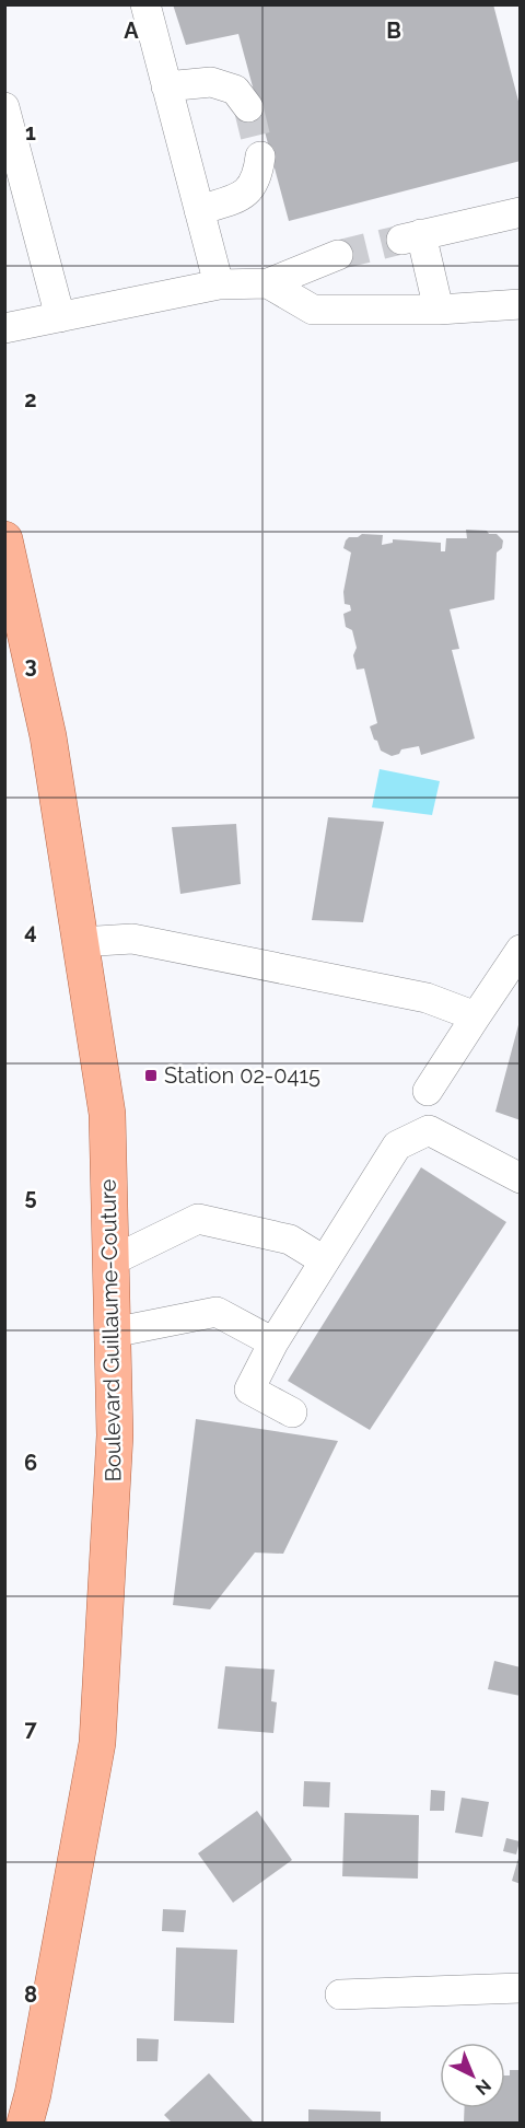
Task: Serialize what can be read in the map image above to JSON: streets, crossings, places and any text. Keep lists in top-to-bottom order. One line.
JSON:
{"streets":{"main road":["Boulevard Guillaume-Couture"]},"places":{"transit":["Station 02-0415"]},"north":"bottom right","grid":{"columns":["A","B"],"rows":["1","2","3","4","5","6","7","8"]}}
